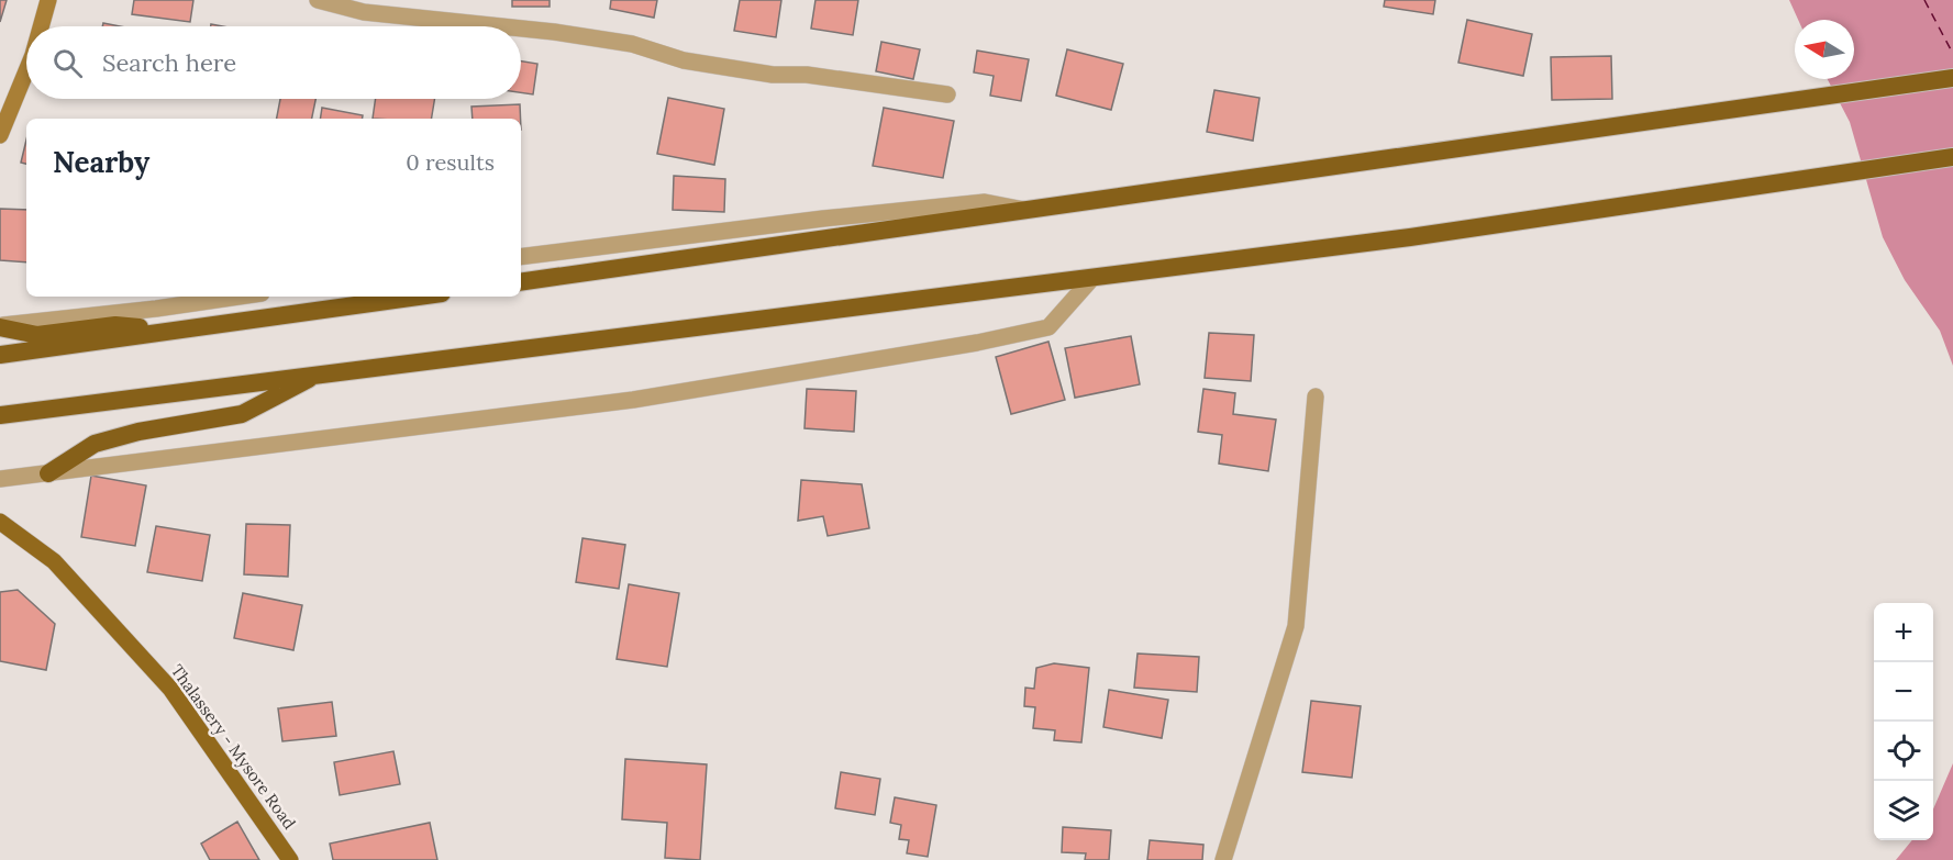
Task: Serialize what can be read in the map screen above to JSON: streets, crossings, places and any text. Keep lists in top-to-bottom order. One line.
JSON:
{"streets":{"main road":["Thalassery - Mysore Road"]},"north":"left","page":{"search":"Search here","heading":["Nearby","0 results"],"map_buttons":["+","−"]}}
